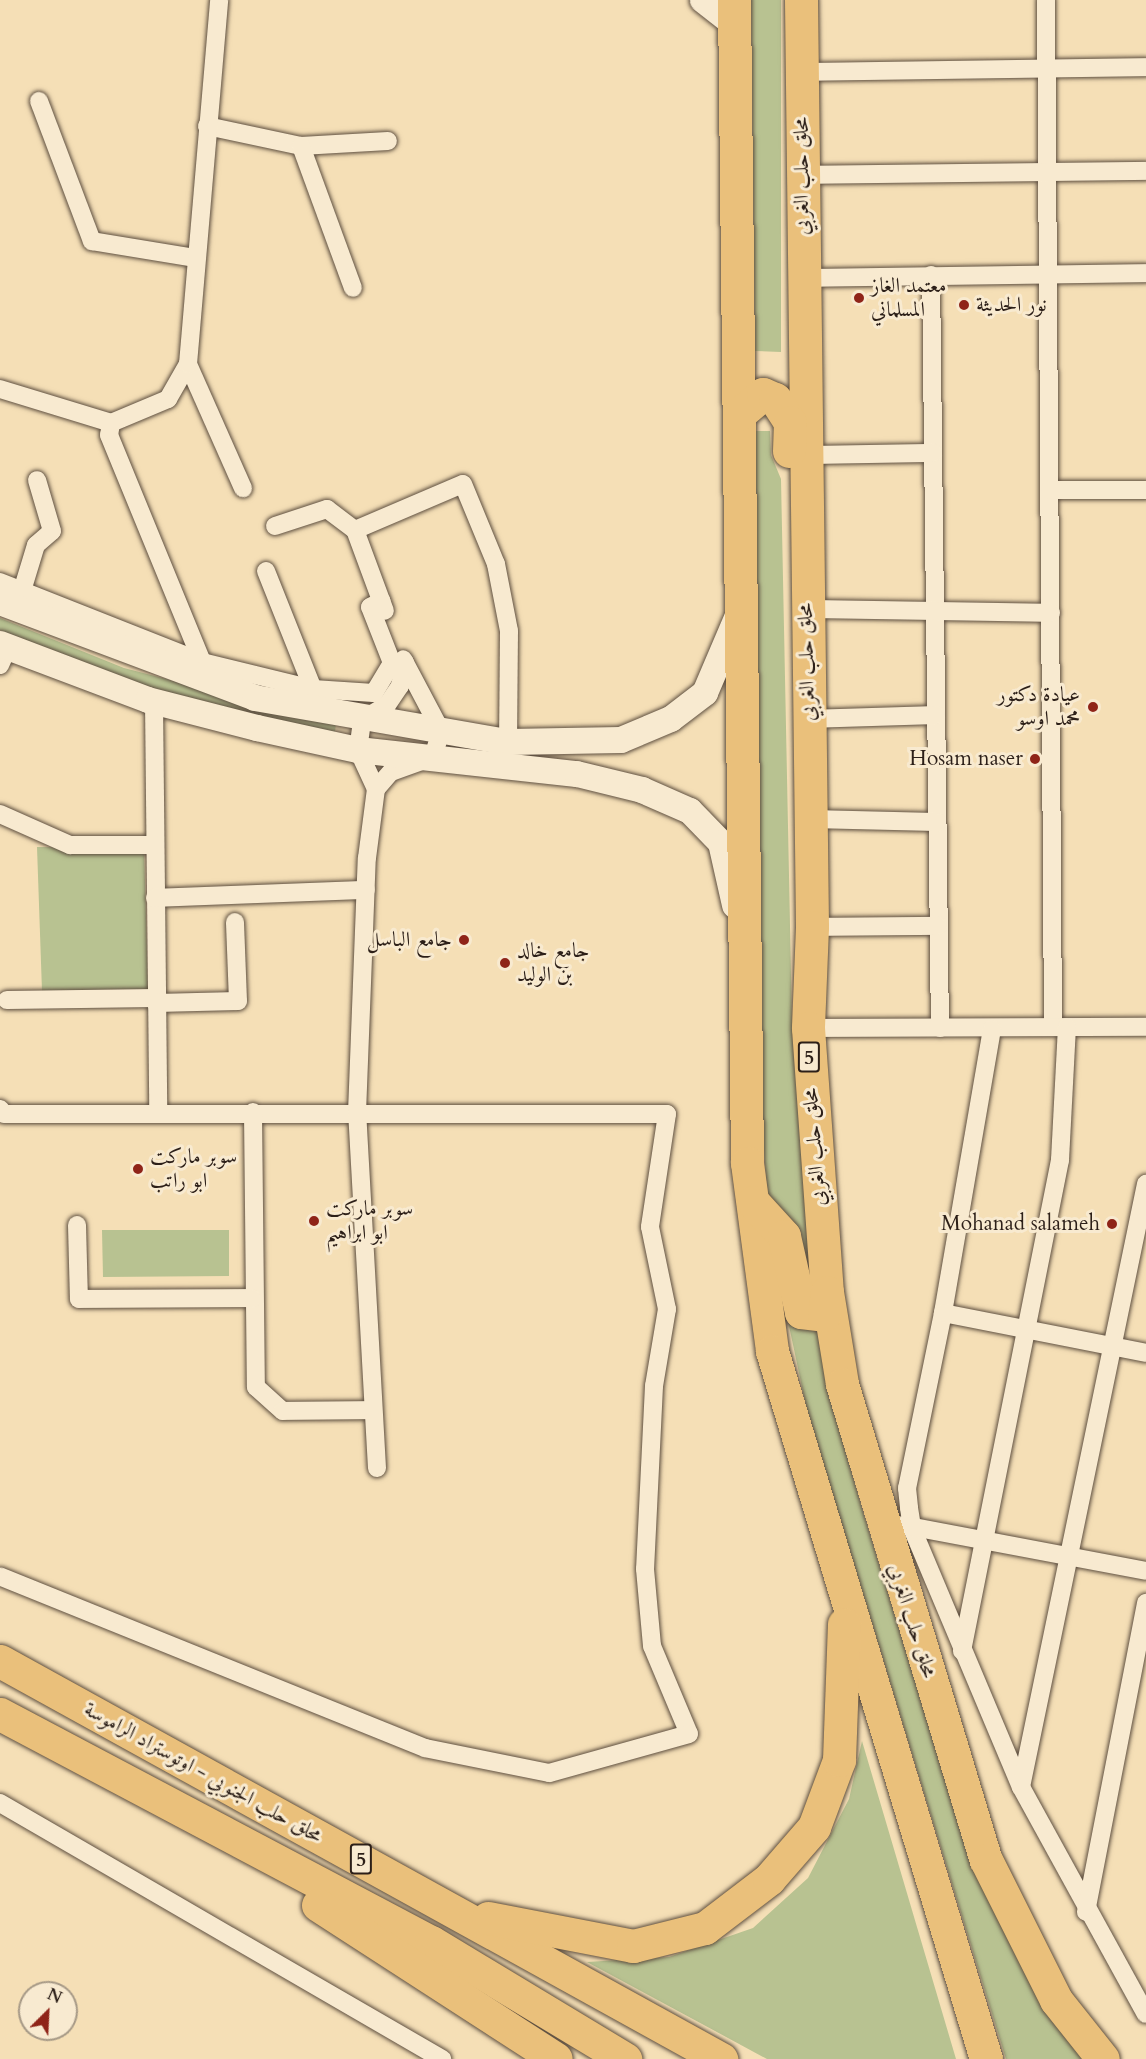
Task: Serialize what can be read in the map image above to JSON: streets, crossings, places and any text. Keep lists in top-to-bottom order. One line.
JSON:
{"streets":{"highway":["محلق حلب الغربي","5","محلق حلب الجنوبي - اوتوستراد الراموسة"]},"places":["معتمد الغاز المسلماني","نور الحديثة","عيادة دكتور محمد اوسو","Hosam naser","جامع الباسل","جامع خالد بن الوليد","سوبر ماركت ابو راتب","سوبر ماركت ابو ابراهيم","Mohanad salameh"],"north":"top right"}
